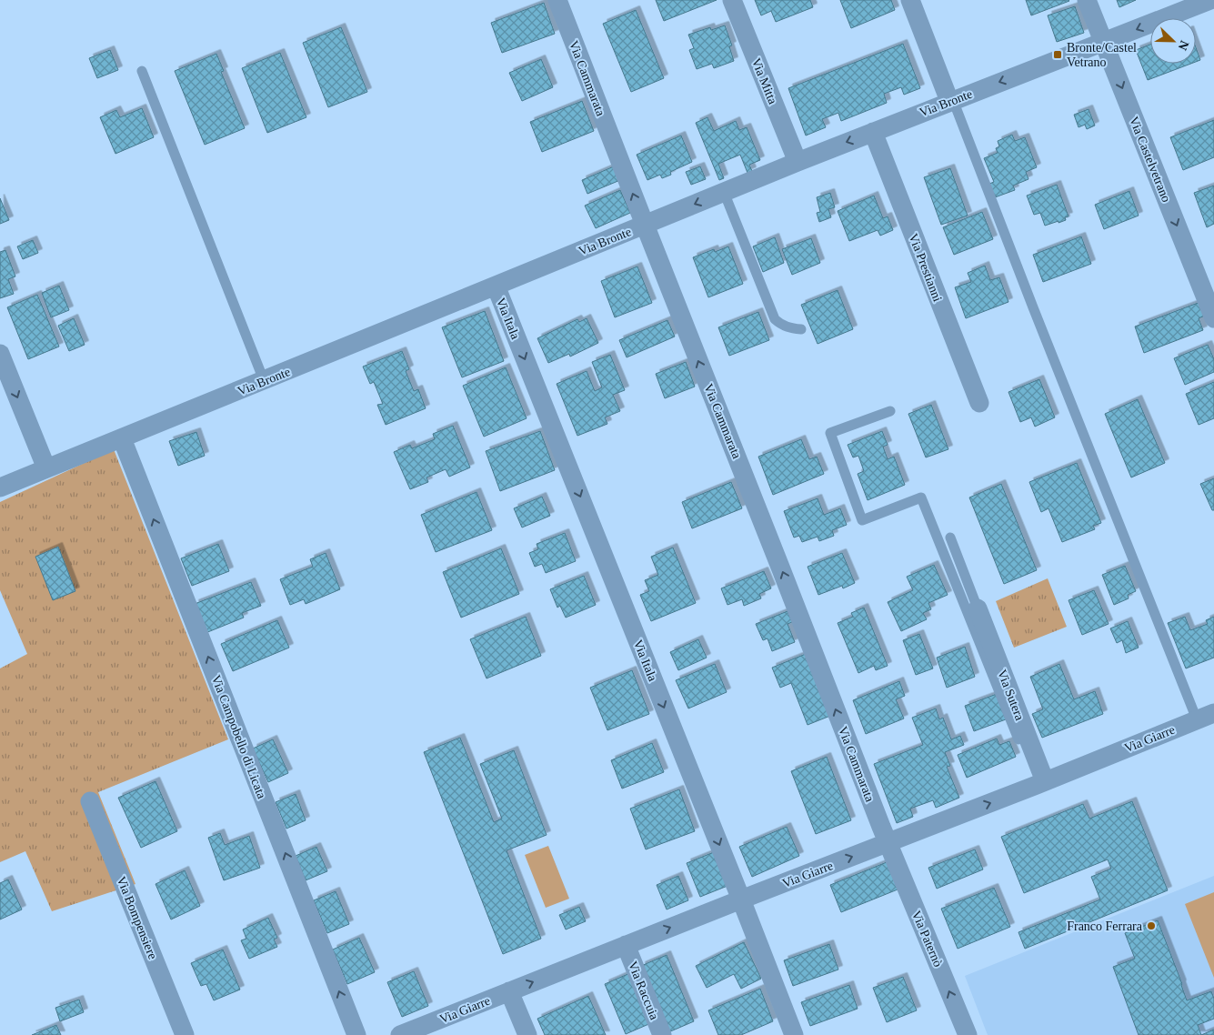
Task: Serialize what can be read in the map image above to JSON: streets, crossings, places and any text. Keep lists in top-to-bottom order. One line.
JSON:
{"streets":{"street":["Via Cammarata","Via Mitta","Via Bronte","Via Castelvetrano","Via Prestianni","Via Itala","Via Sutera","Via Campobello di Licata","Via Giarre","Via Bompensiere","Via Paternò","Via Raccuia"]},"crossings":[["Via Cammarata","Via Bronte"],["Via Cammarata","Via Giarre"],["Via Cammarata","Via Paternò"],["Via Mitta","Via Bronte"],["Via Bronte","Via Castelvetrano"],["Via Bronte","Via Prestianni"],["Via Bronte","Via Itala"],["Via Bronte","Via Campobello di Licata"],["Via Itala","Via Giarre"],["Via Sutera","Via Giarre"],["Via Giarre","Via Paternò"],["Via Giarre","Via Raccuia"]],"one_way":["Via Cammarata","Via Castelvetrano","Via Itala","Via Campobello di Licata","Via Giarre","Via Paternò"],"places":{"transit":["Bronte/Castel Vetrano"],"other":["Franco Ferrara"]},"north":"bottom right"}
